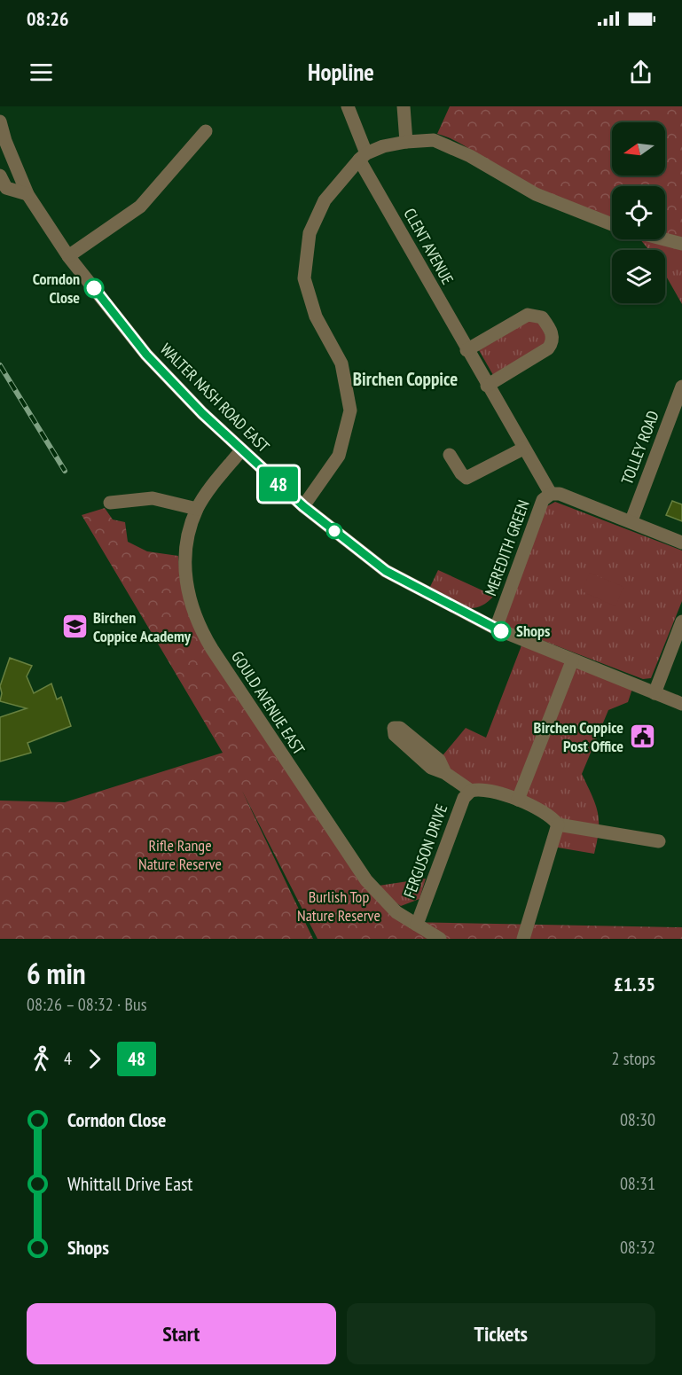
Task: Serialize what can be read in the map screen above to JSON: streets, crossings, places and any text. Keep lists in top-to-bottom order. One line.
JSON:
{"streets":{"street":["CLENT AVENUE","WALTER NASH ROAD EAST","TOLLEY ROAD","MEREDITH GREEN","GOULD AVENUE EAST","FERGUSON DRIVE"]},"crossings":[["CLENT AVENUE","MEREDITH GREEN"],["WALTER NASH ROAD EAST","MEREDITH GREEN"],["WALTER NASH ROAD EAST","GOULD AVENUE EAST"],["TOLLEY ROAD","MEREDITH GREEN"],["GOULD AVENUE EAST","FERGUSON DRIVE"]],"districts":["Birchen Coppice"],"parks":["Rifle Range Nature Reserve","Burlish Top Nature Reserve"],"places":{"other":["Corndon Close","Shops"],"school or university":["Birchen Coppice Academy"],"public building":["Birchen Coppice Post Office"]},"lines":["bus line 48"],"north":"left","page":{"status":"08:26","header":"Hopline","on_map":"48","heading":["6 min","08:26 – 08:32 · Bus","£1.35"],"legs":["4","48","2 stops"],"list":[{"name":"Corndon Close","value":"08:30"},{"name":"Whittall Drive East","value":"08:31"},{"name":"Shops","value":"08:32"}],"buttons":["Start","Tickets"]}}
